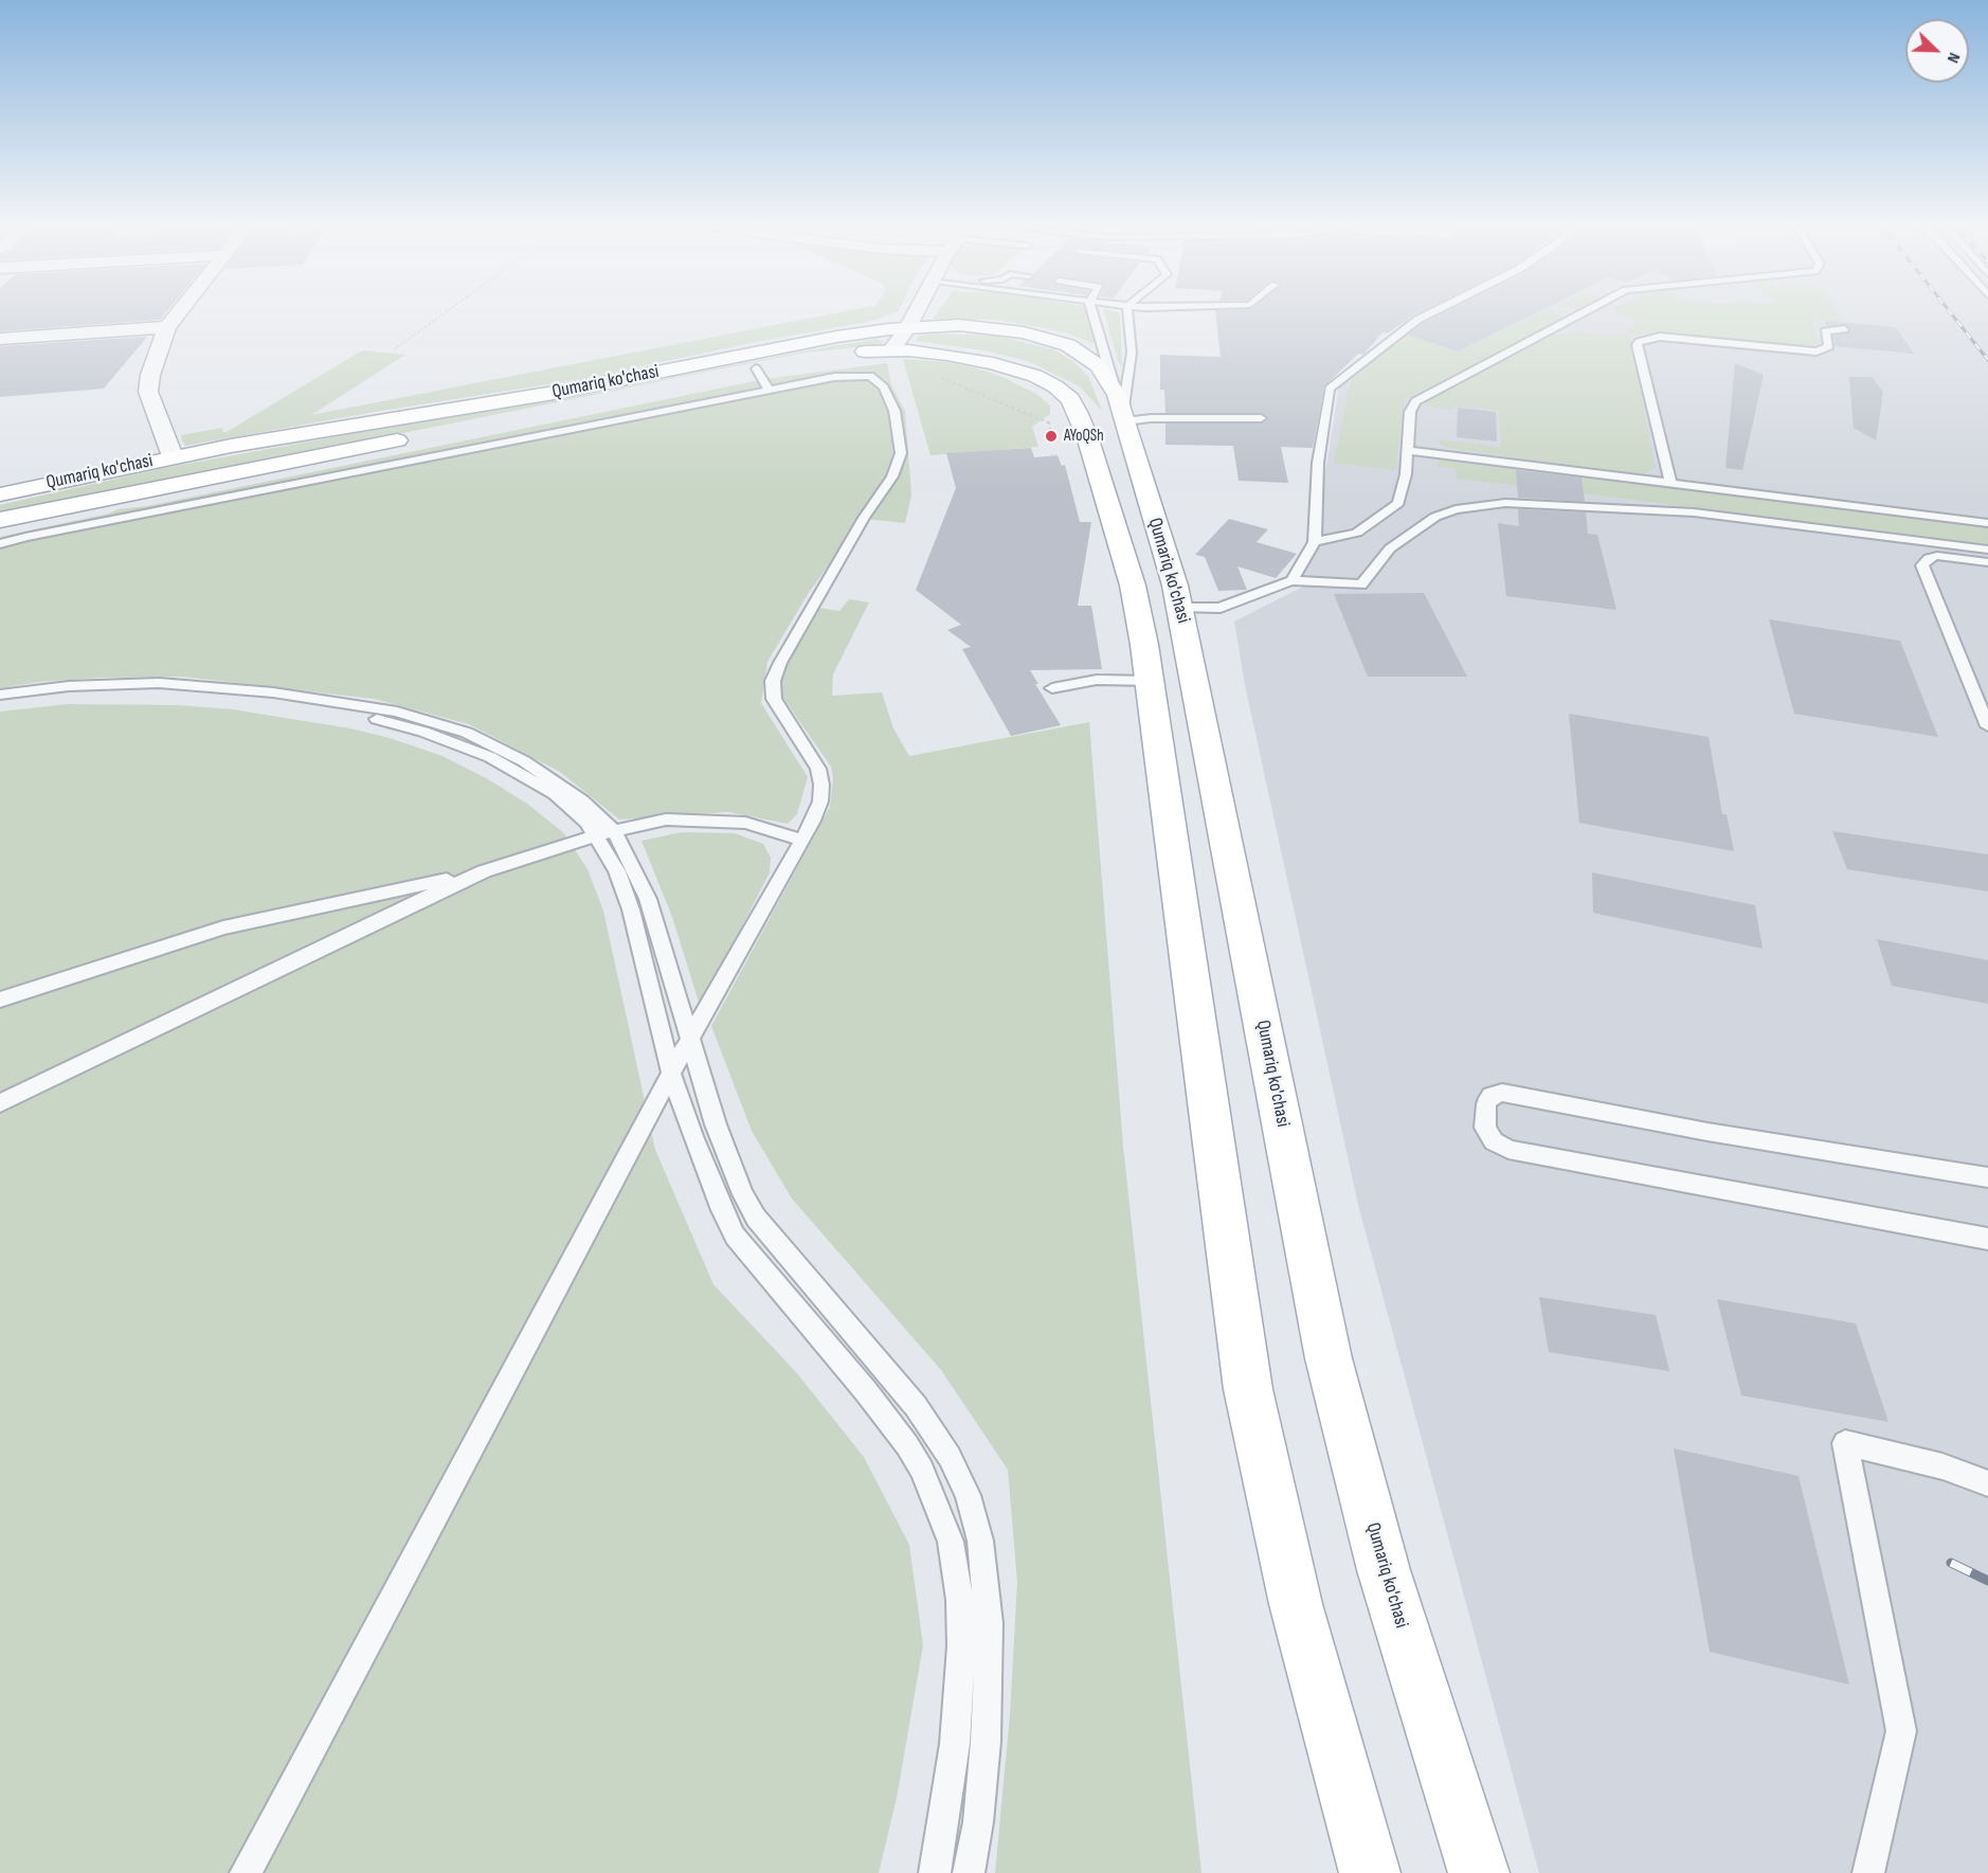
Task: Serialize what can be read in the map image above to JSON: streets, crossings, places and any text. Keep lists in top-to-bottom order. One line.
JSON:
{"streets":{"main road":["Qumariq ko'chasi"]},"places":["AYoQSh"],"north":"bottom right"}
